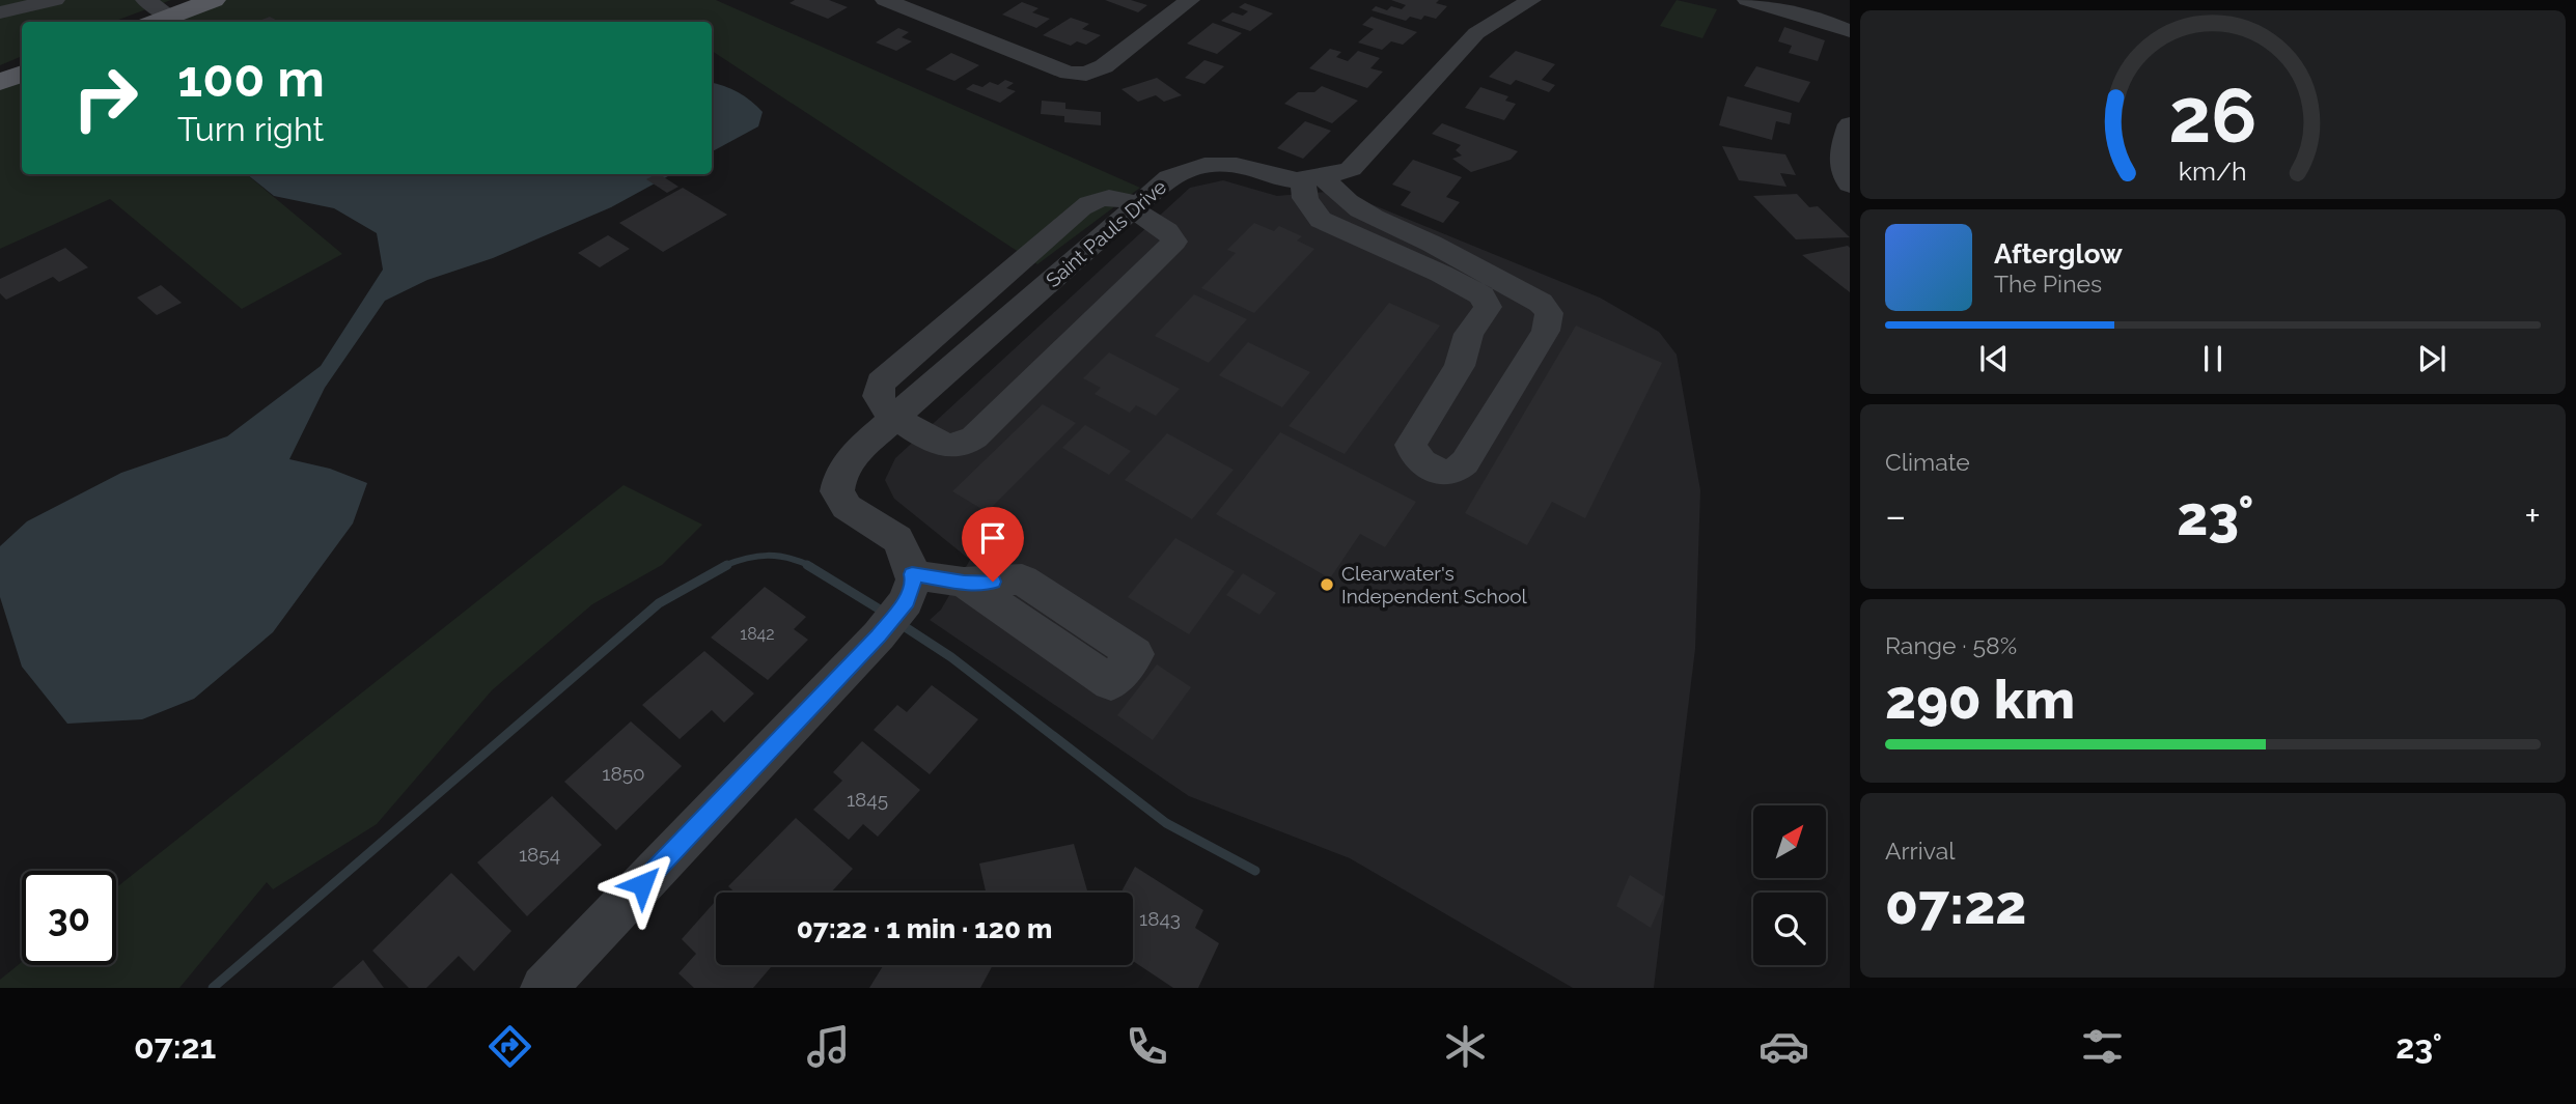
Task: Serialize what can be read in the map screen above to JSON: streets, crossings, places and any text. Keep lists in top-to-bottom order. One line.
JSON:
{"streets":{"street":["Saint Pauls Drive"]},"places":["Clearwater's Independent School"],"house_numbers":["1842","1850","1845","1854","1843"],"north":"top right","page":{"turn":["100 m","Turn right"],"song":["Afterglow","The Pines"],"tile":["Climate",["Range · 58%","290 km"],["Arrival","07:22"]],"heat":["−","23°","+"],"limit":"30","trip":"07:22 · 1 min · 120 m","tabs":["07:21","23°"],"gauge":["26","km/h"]}}
